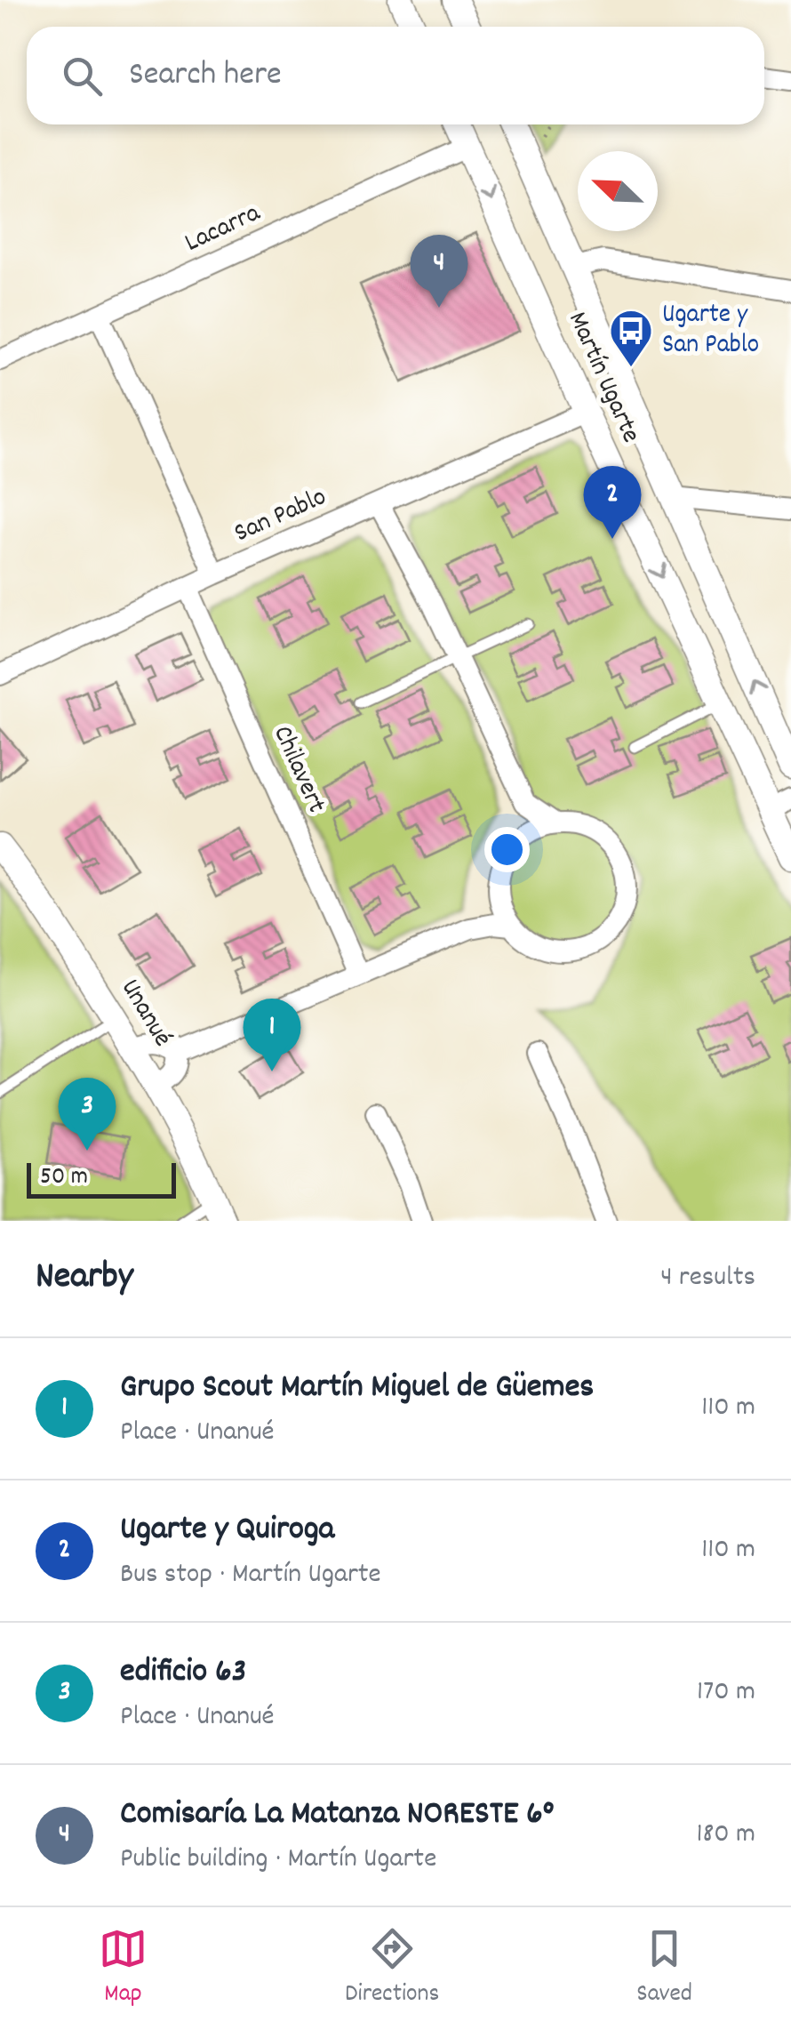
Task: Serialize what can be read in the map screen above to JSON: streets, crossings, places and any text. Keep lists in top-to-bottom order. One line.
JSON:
{"streets":{"street":["Lacarra","Martín Ugarte","San Pablo","Chilavert","Unanué"]},"crossings":[["Lacarra","Martín Ugarte"],["Martín Ugarte","San Pablo"],["San Pablo","Chilavert"]],"places":{"bus stop":["Ugarte y San Pablo"]},"scale_bar":"50 m","north":"top left","page":{"search":"Search here","pins":["4","2","1","3"],"scale":"50 m","heading":["Nearby","4 results"],"list":[{"mark":"1","name":"Grupo Scout Martín Miguel de Güemes","note":"Place · Unanué","value":"110 m"},{"mark":"2","name":"Ugarte y Quiroga","note":"Bus stop · Martín Ugarte","value":"110 m"},{"mark":"3","name":"edificio 63","note":"Place · Unanué","value":"170 m"},{"mark":"4","name":"Comisaría La Matanza NORESTE 6°","note":"Public building · Martín Ugarte","value":"180 m"}],"nav":["Map","Directions","Saved"]}}
